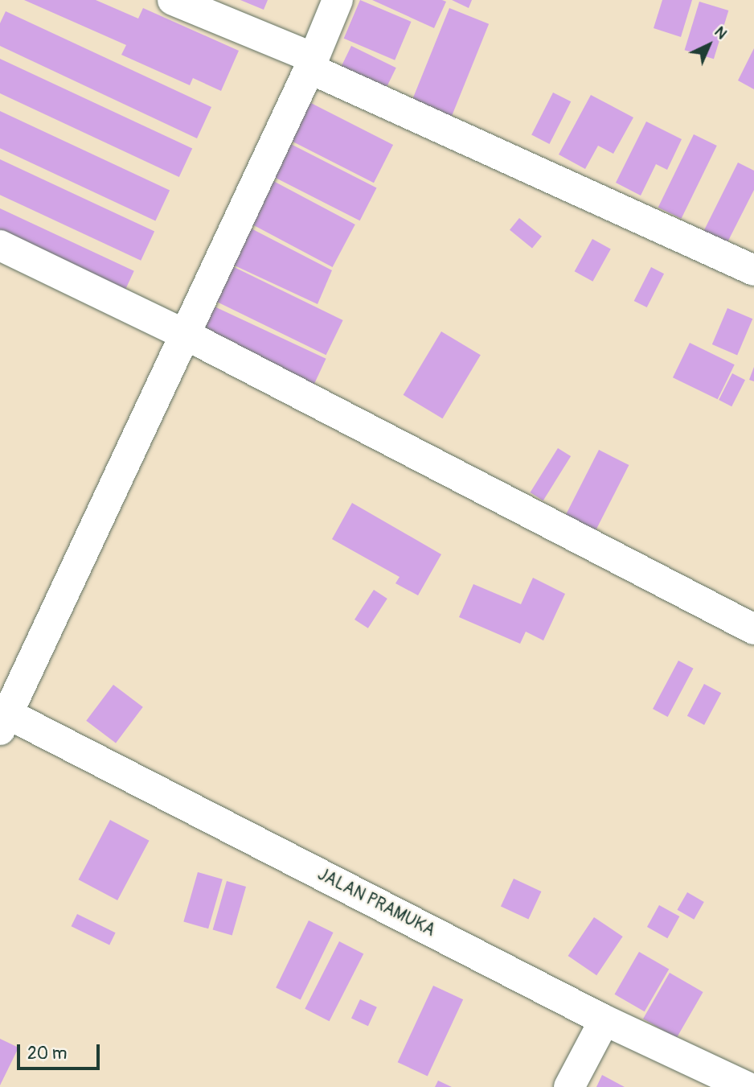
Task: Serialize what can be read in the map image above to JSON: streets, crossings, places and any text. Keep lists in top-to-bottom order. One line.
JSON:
{"streets":{"street":["JALAN PRAMUKA"]},"scale_bar":"20 m","north":"top right"}
